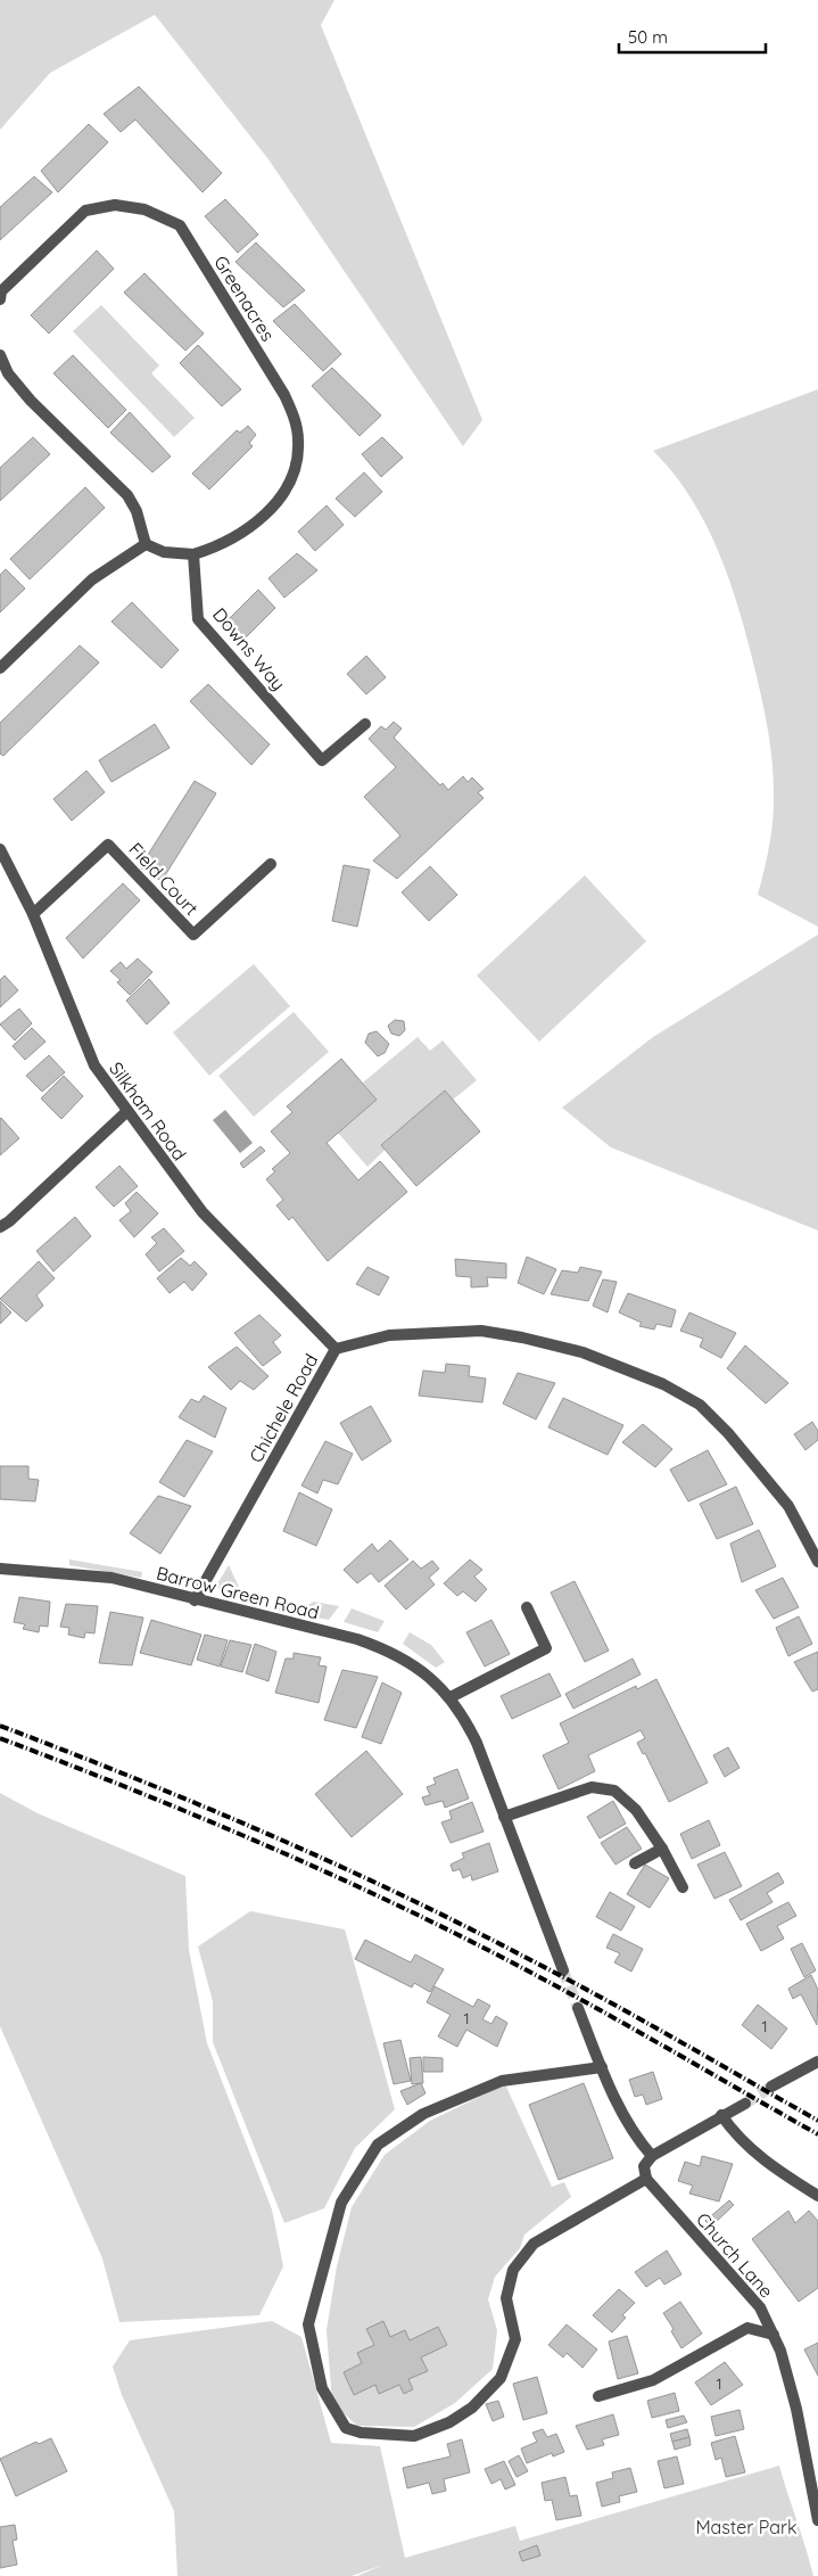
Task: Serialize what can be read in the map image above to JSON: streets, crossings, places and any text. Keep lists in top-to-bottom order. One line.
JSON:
{"streets":{"street":["Greenacres","Downs Way","Field Court","Silkham Road","Chichele Road","Barrow Green Road","Church Lane"]},"crossings":[["Greenacres","Downs Way"],["Field Court","Silkham Road"],["Silkham Road","Chichele Road"],["Chichele Road","Barrow Green Road"]],"parks":["Master Park"],"house_numbers":["1","1","1"],"scale_bar":"50 m"}
